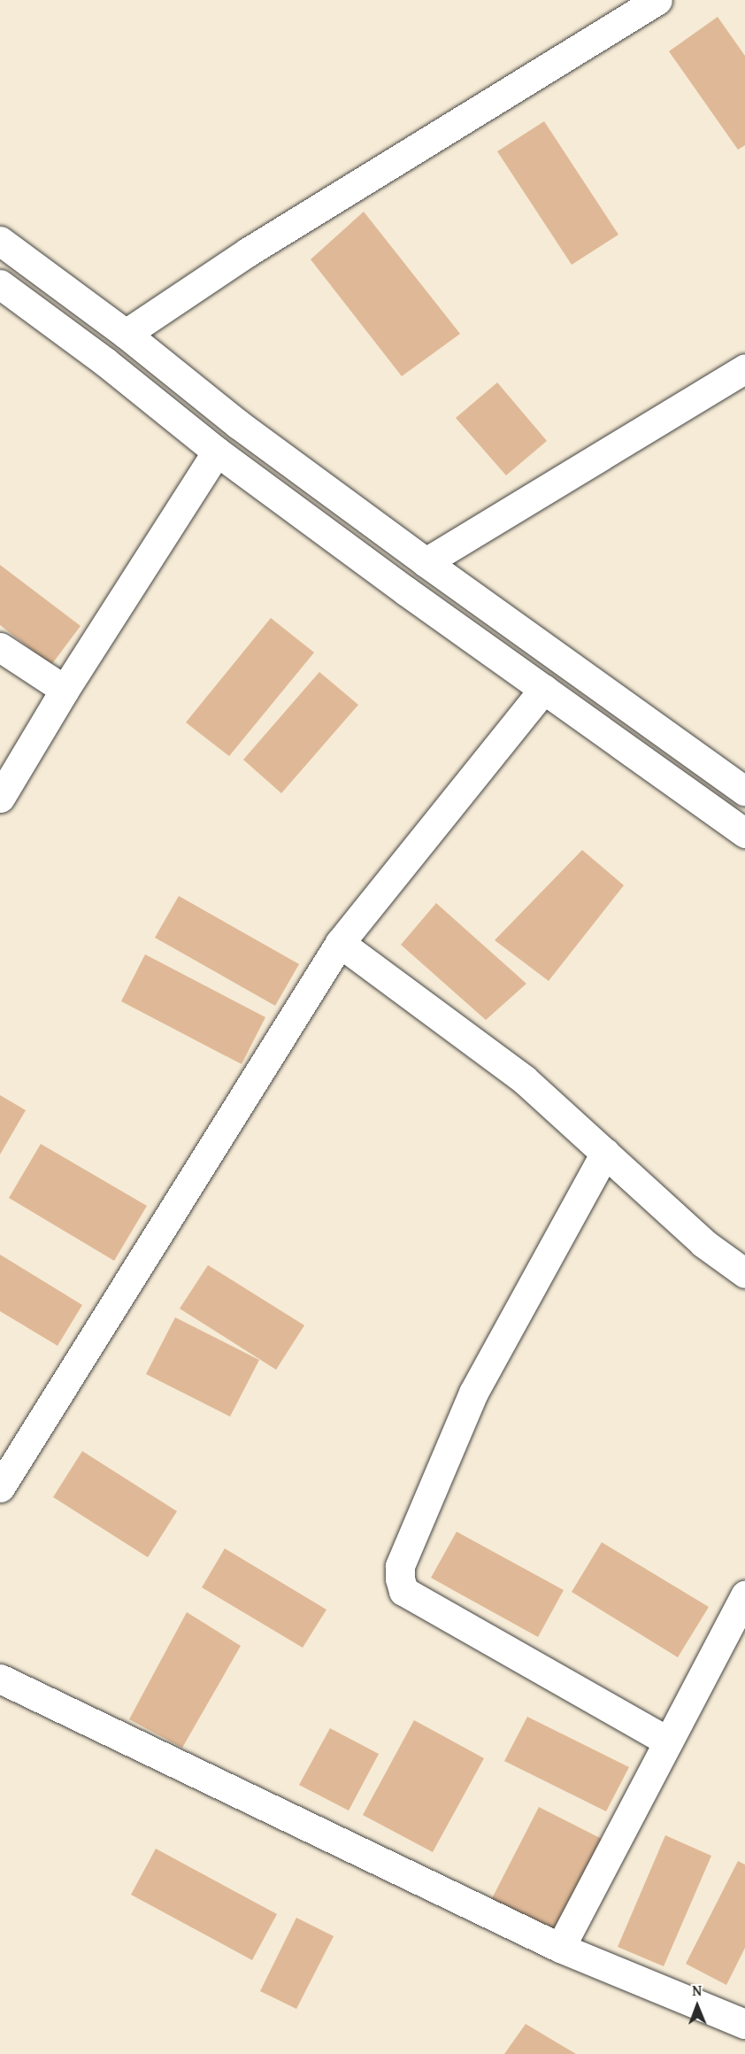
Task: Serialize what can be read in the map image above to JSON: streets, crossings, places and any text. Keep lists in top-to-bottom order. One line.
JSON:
{"north":"top"}
